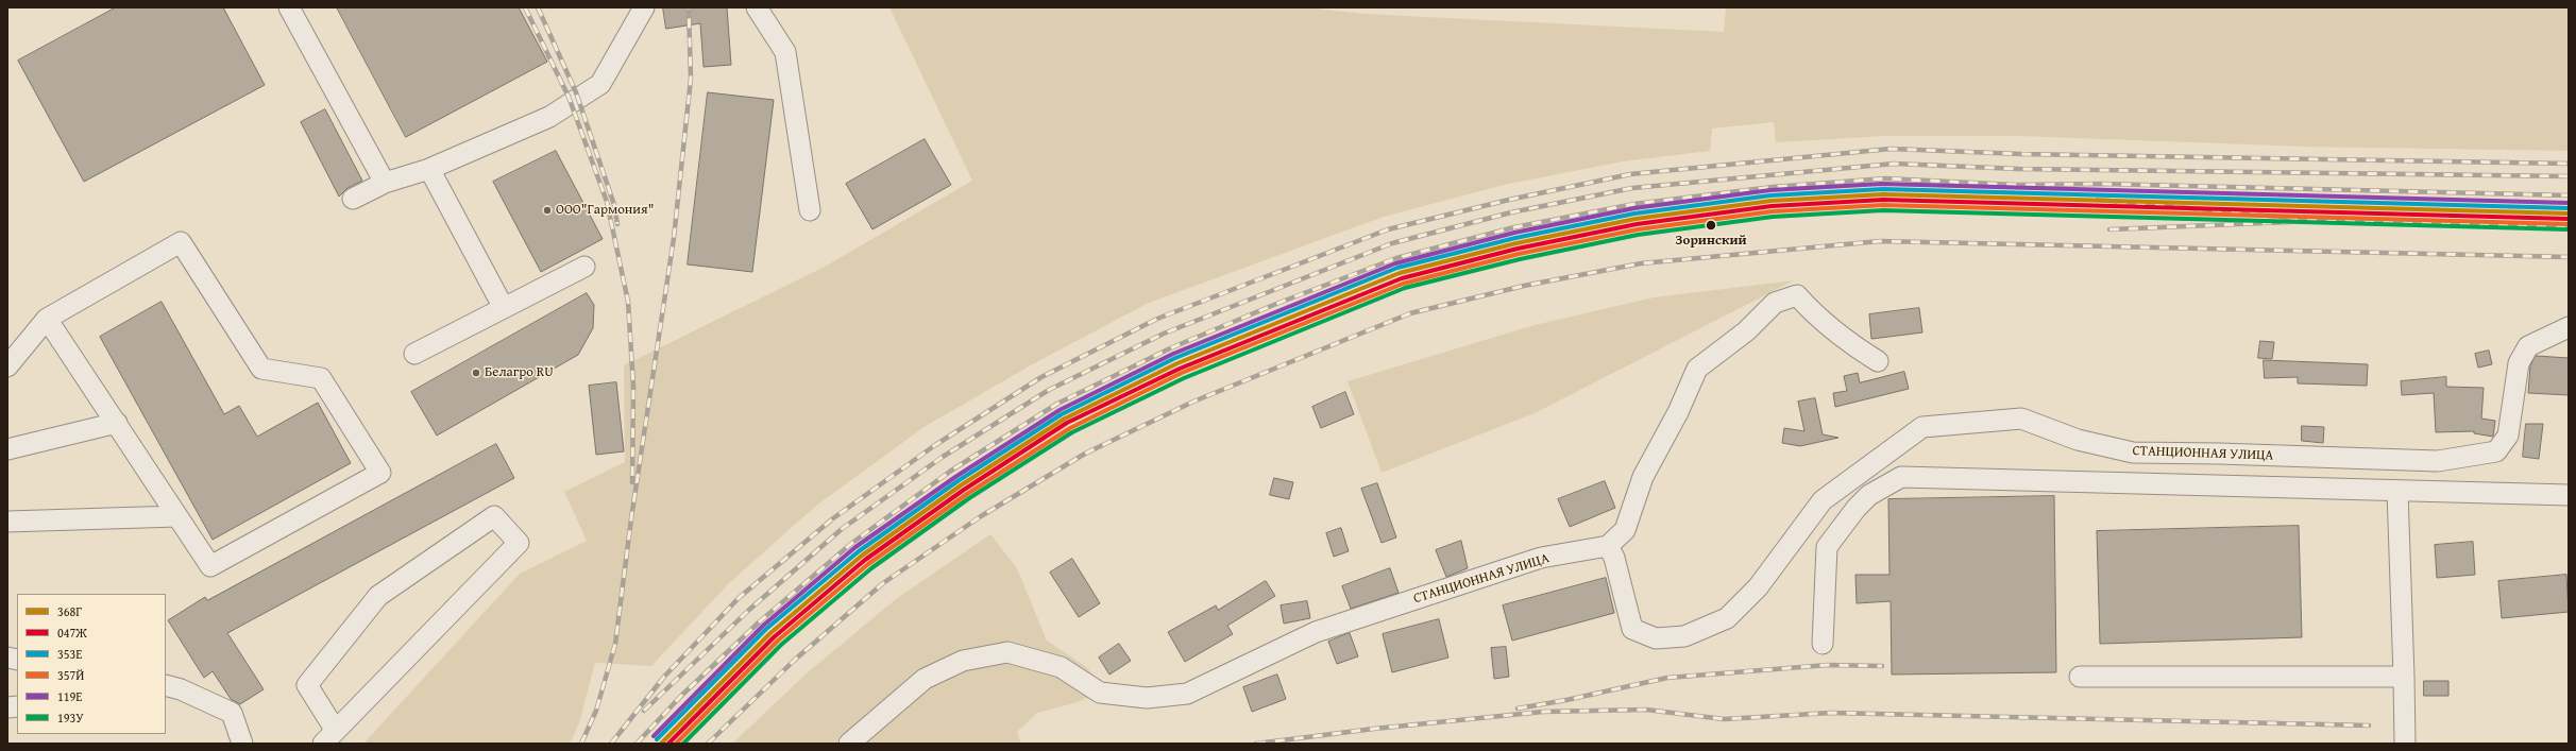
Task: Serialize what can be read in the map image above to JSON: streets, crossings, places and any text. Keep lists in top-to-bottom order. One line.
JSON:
{"streets":{"street":["СТАНЦИОННАЯ УЛИЦА"]},"places":["ООО\"Гармония\"","Зоринский","Белагро RU"],"lines":["transit line 119Е","transit line 353Е","transit line 368Г","transit line 047Ж","transit line 357Й","transit line 193У"],"legend":["368Г","047Ж","353Е","357Й","119Е","193У"]}
